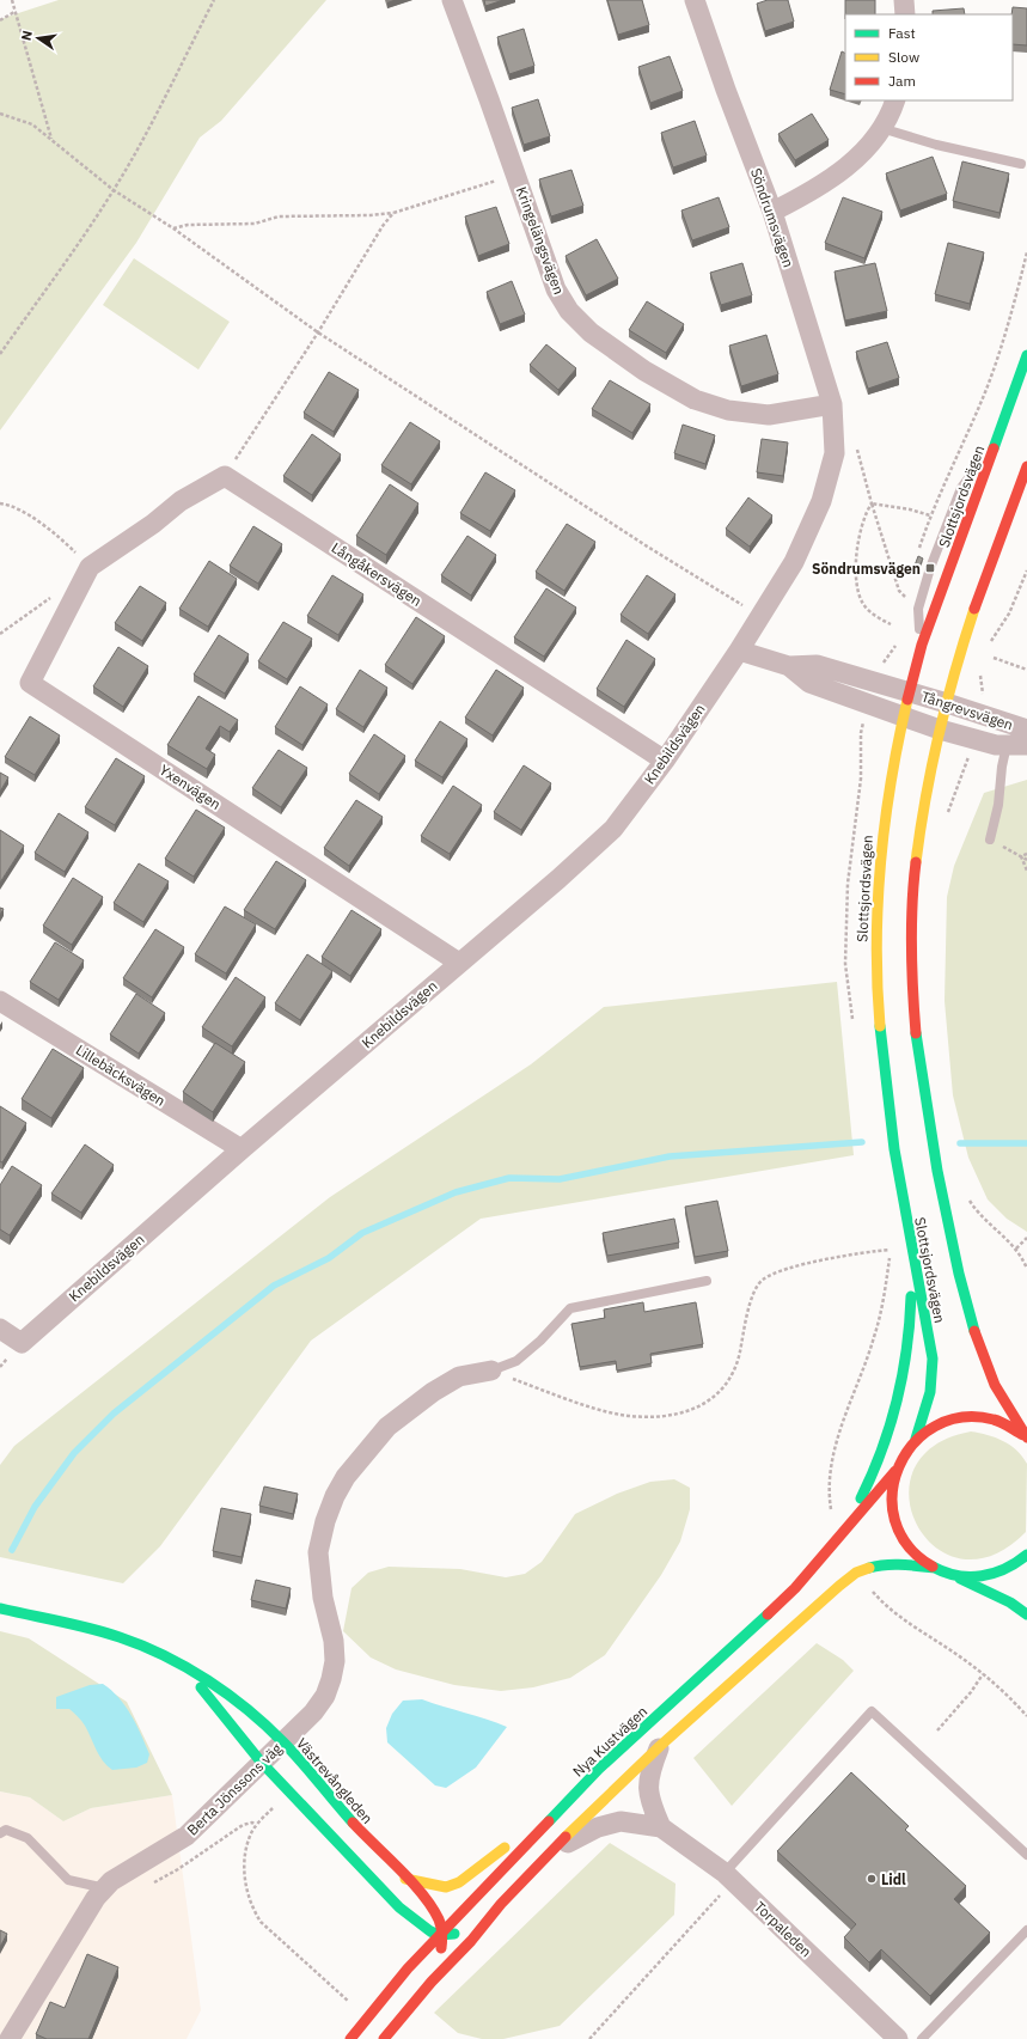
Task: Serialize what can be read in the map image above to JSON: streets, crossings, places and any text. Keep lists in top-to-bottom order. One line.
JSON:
{"streets":{"main road":["Slottsjordsvägen","Nya Kustvägen","Västrevångleden"],"street":["Söndrumsvägen","Kringelängsvägen","Långåkersvägen","Tångrevsvägen","Knebildsvägen","Yxenvägen","Lillebäcksvägen","Berta Jönssons väg","Torpaleden"]},"crossings":[["Söndrumsvägen","Kringelängsvägen"],["Söndrumsvägen","Knebildsvägen"],["Slottsjordsvägen","Tångrevsvägen"],["Slottsjordsvägen","Nya Kustvägen"],["Långåkersvägen","Knebildsvägen"],["Knebildsvägen","Yxenvägen"],["Knebildsvägen","Lillebäcksvägen"],["Nya Kustvägen","Västrevångleden"],["Västrevångleden","Berta Jönssons väg"]],"places":{"transit":["Söndrumsvägen"],"other":["Lidl"]},"legend":["Fast","Slow","Jam"],"north":"left"}
